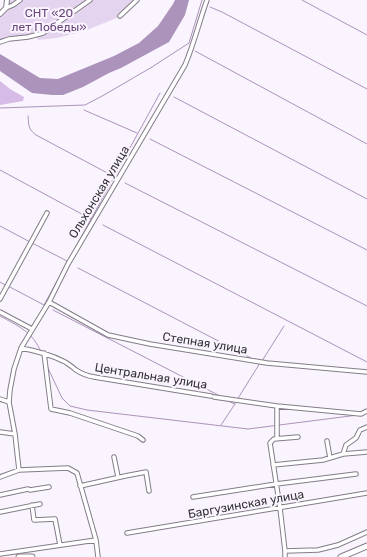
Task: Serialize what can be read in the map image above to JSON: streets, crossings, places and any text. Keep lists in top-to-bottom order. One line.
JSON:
{"streets":{"street":["Ольхонская улица","Степная улица","Центральная улица","Баргузинская улица"]},"crossings":[["Ольхонская улица","Степная улица"],["Ольхонская улица","Центральная улица"]],"parks":["СНТ «20 лет Победы»"]}
